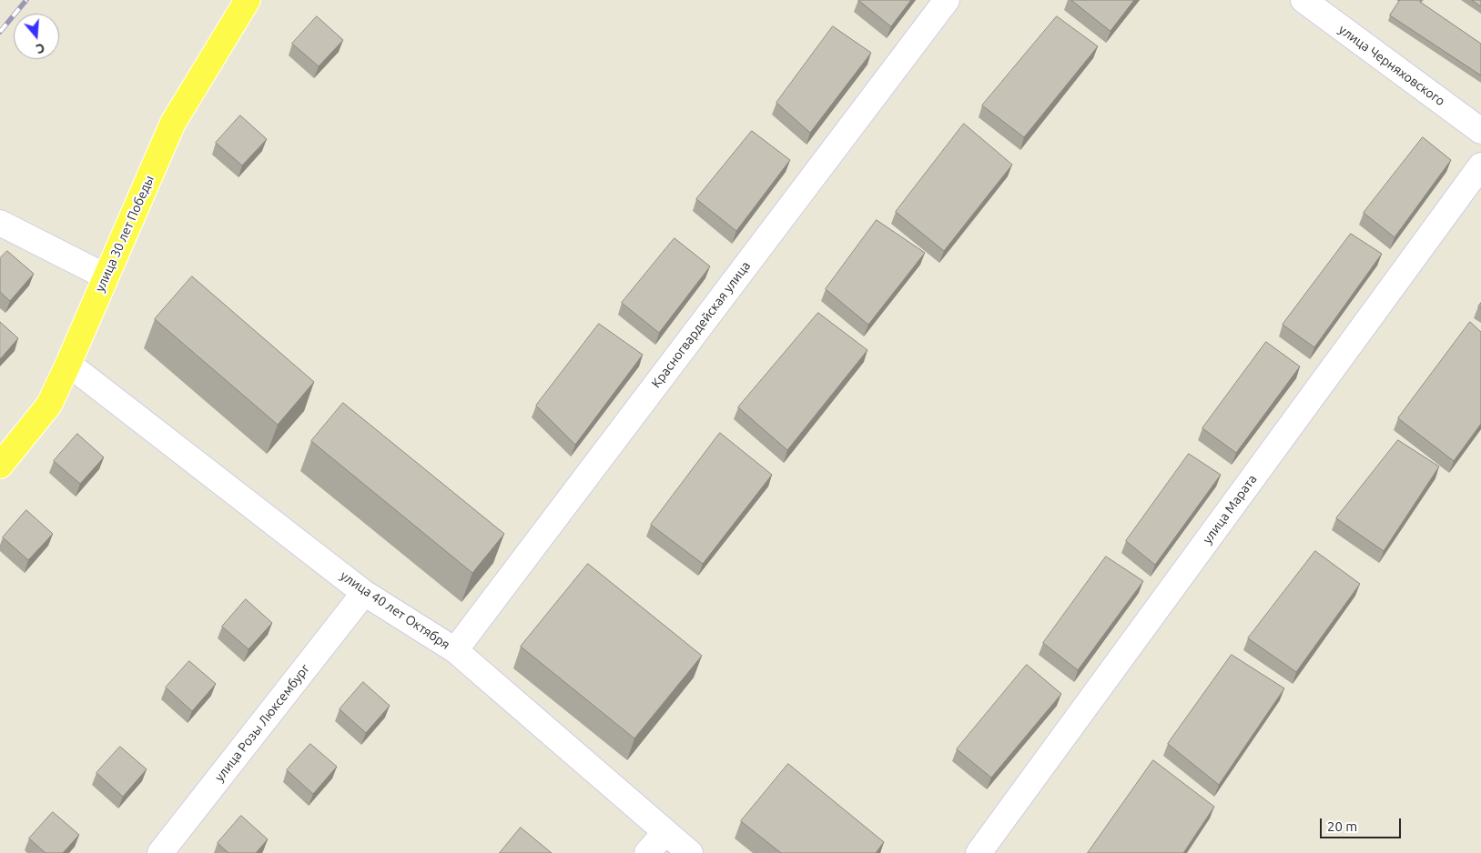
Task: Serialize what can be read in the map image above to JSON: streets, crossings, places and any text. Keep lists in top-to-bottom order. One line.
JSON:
{"streets":{"main road":["улица 30 лет Победы"],"street":["улица Черняховского","Красногвардейская улица","улица Марата","улица 40 лет Октября","улица Розы Люксембург"]},"crossings":[["улица 30 лет Победы","улица 40 лет Октября"],["Красногвардейская улица","улица 40 лет Октября"],["улица 40 лет Октября","улица Розы Люксембург"]],"scale_bar":"20 m","north":"bottom"}
